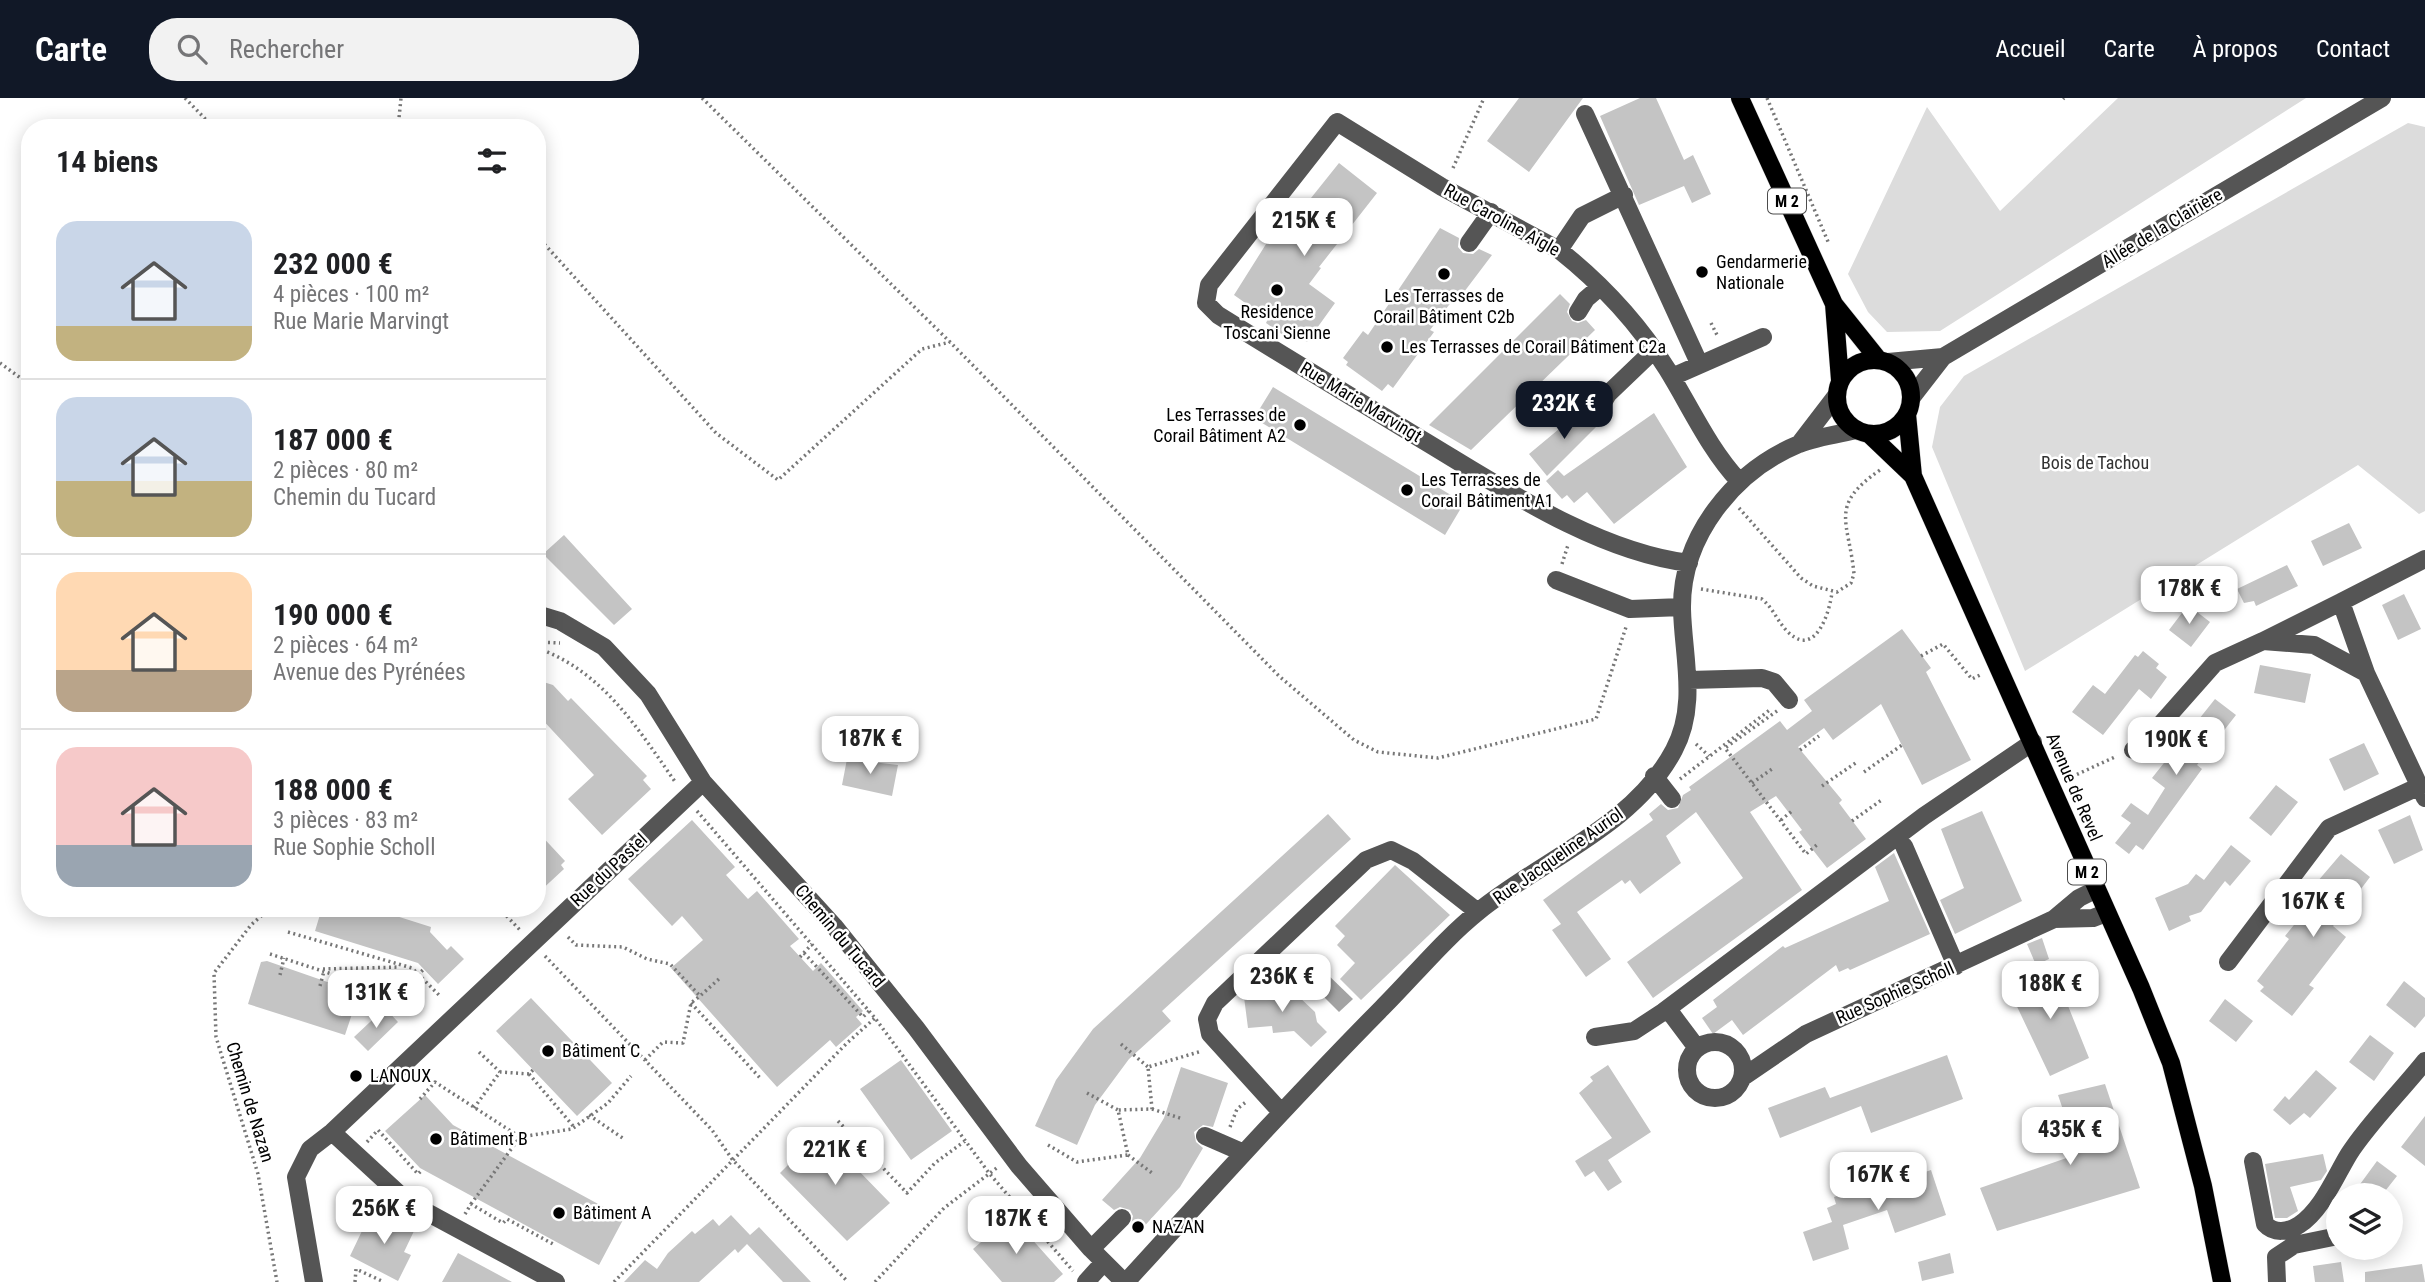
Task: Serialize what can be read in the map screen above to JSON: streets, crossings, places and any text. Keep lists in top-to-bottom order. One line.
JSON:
{"streets":{"main road":["M 2","Avenue de Revel"],"street":["Rue Caroline Aigle","Allée de la Clairière","Rue Marie Marvingt","Rue Jacqueline Auriol","Rue du Pastel","Chemin du Tucard","Rue Sophie Scholl"],"path":["Chemin de Nazan"]},"crossings":[["M 2","Allée de la Clairière"],["M 2","Avenue de Revel"],["M 2","Rue Jacqueline Auriol"],["Rue Caroline Aigle","Rue Marie Marvingt"],["Rue Caroline Aigle","Rue Jacqueline Auriol"],["Allée de la Clairière","Avenue de Revel"],["Allée de la Clairière","Rue Jacqueline Auriol"],["Rue Marie Marvingt","Rue Jacqueline Auriol"],["Avenue de Revel","Rue Jacqueline Auriol"],["Avenue de Revel","Rue Sophie Scholl"],["Rue Jacqueline Auriol","Chemin du Tucard"],["Rue du Pastel","Chemin du Tucard"]],"parks":["Bois de Tachou"],"places":["Gendarmerie Nationale","Les Terrasses de Corail Bâtiment C2b","Residence Toscani Sienne","Les Terrasses de Corail Bâtiment C2a","Les Terrasses de Corail Bâtiment A2","Les Terrasses de Corail Bâtiment A1","Bâtiment C","LANOUX","Bâtiment B","Bâtiment A","NAZAN"],"page":{"header":"Carte","search":"Rechercher","nav":["Accueil","Carte","À propos","Contact"],"heading":"14 biens","price":["215K €","232K €","178K €","187K €","190K €","167K €","236K €","188K €","131K €","435K €","221K €","167K €","256K €","187K €"],"list":[{"name":"232 000 €","note":"4 pièces · 100 m² · Rue Marie Marvingt"},{"name":"187 000 €","note":"2 pièces · 80 m² · Chemin du Tucard"},{"name":"190 000 €","note":"2 pièces · 64 m² · Avenue des Pyrénées"},{"name":"188 000 €","note":"3 pièces · 83 m² · Rue Sophie Scholl"}]}}
